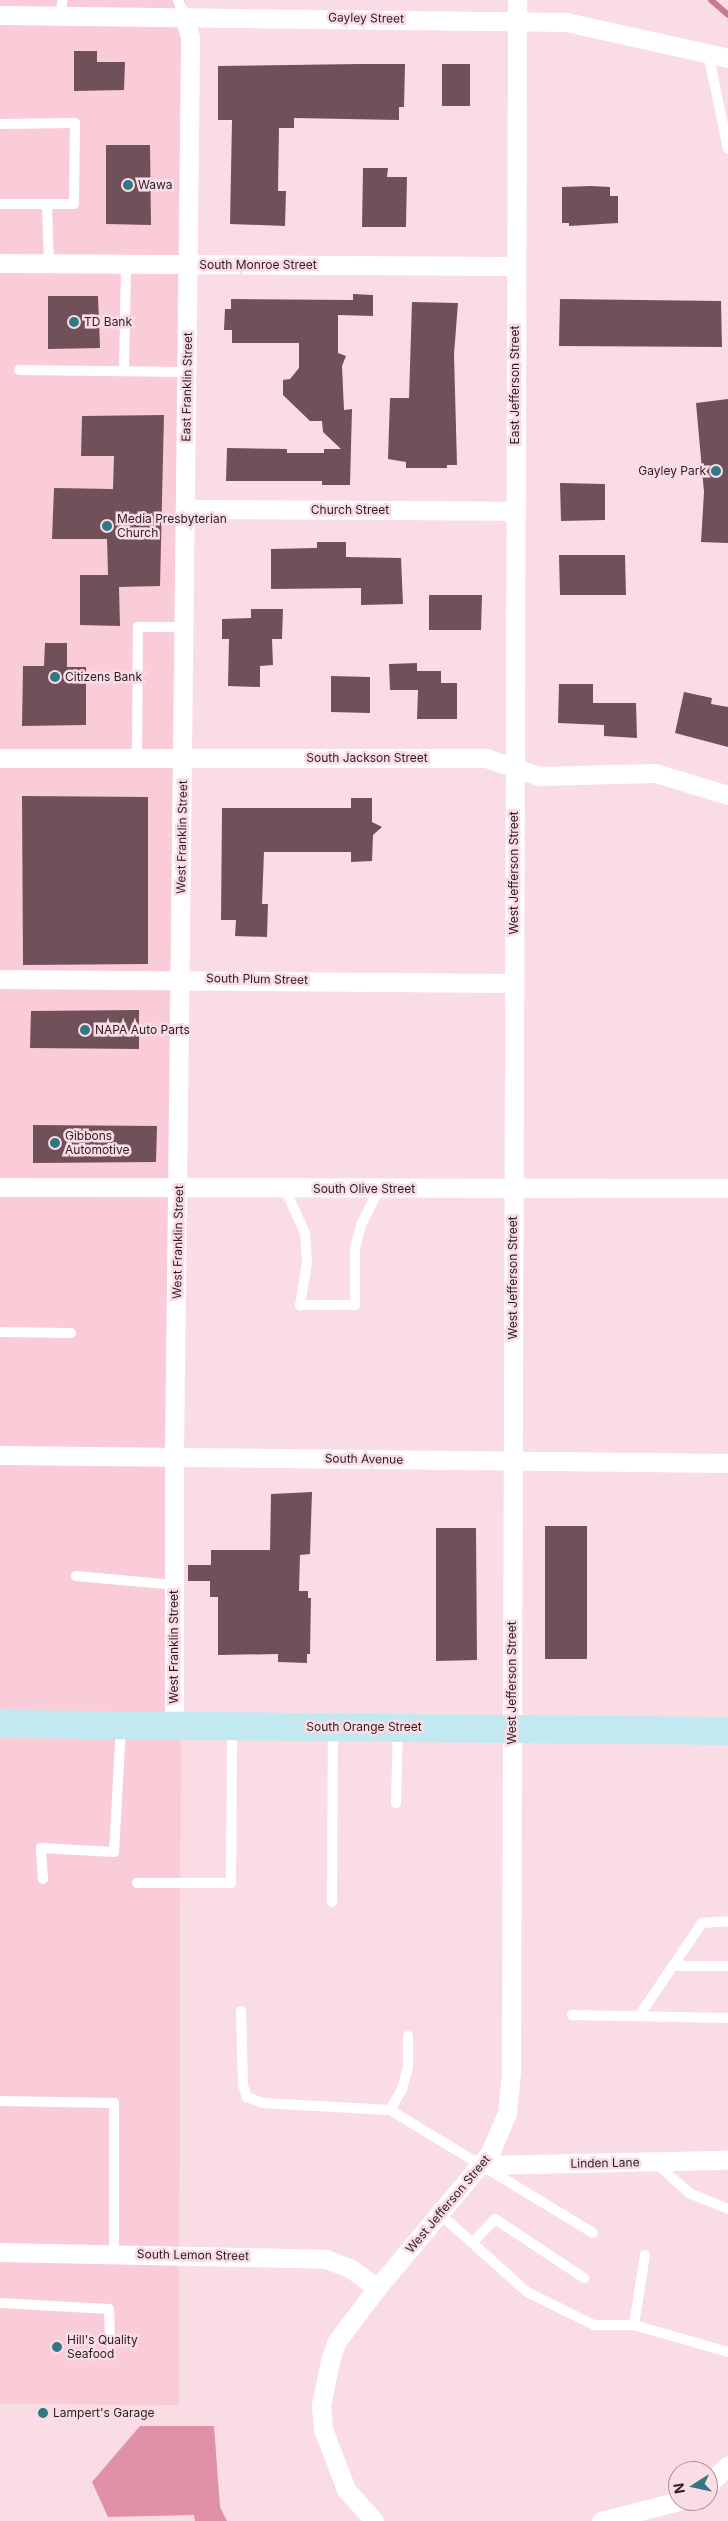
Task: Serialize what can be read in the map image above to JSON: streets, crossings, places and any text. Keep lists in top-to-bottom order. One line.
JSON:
{"streets":{"main road":["South Orange Street"],"street":["Gayley Street","South Monroe Street","East Jefferson Street","East Franklin Street","Church Street","South Jackson Street","West Franklin Street","West Jefferson Street","South Plum Street","South Olive Street","South Avenue","Linden Lane","South Lemon Street"]},"crossings":[["Gayley Street","East Jefferson Street"],["Gayley Street","East Franklin Street"],["South Monroe Street","East Jefferson Street"],["South Monroe Street","East Franklin Street"],["East Jefferson Street","Church Street"],["East Jefferson Street","South Jackson Street"],["East Jefferson Street","West Jefferson Street"],["East Franklin Street","Church Street"],["East Franklin Street","South Jackson Street"],["East Franklin Street","West Franklin Street"],["South Jackson Street","West Franklin Street"],["South Jackson Street","West Jefferson Street"],["West Franklin Street","South Plum Street"],["West Franklin Street","South Olive Street"],["West Franklin Street","South Avenue"],["West Franklin Street","South Orange Street"],["West Jefferson Street","South Plum Street"],["West Jefferson Street","South Olive Street"],["West Jefferson Street","South Avenue"],["West Jefferson Street","South Orange Street"],["West Jefferson Street","Linden Lane"],["West Jefferson Street","South Lemon Street"]],"places":["Wawa","TD Bank","Gayley Park","Media Presbyterian Church","Citizens Bank","NAPA Auto Parts","Gibbons Automotive","Hill's Quality Seafood","Lampert's Garage"],"north":"left"}
